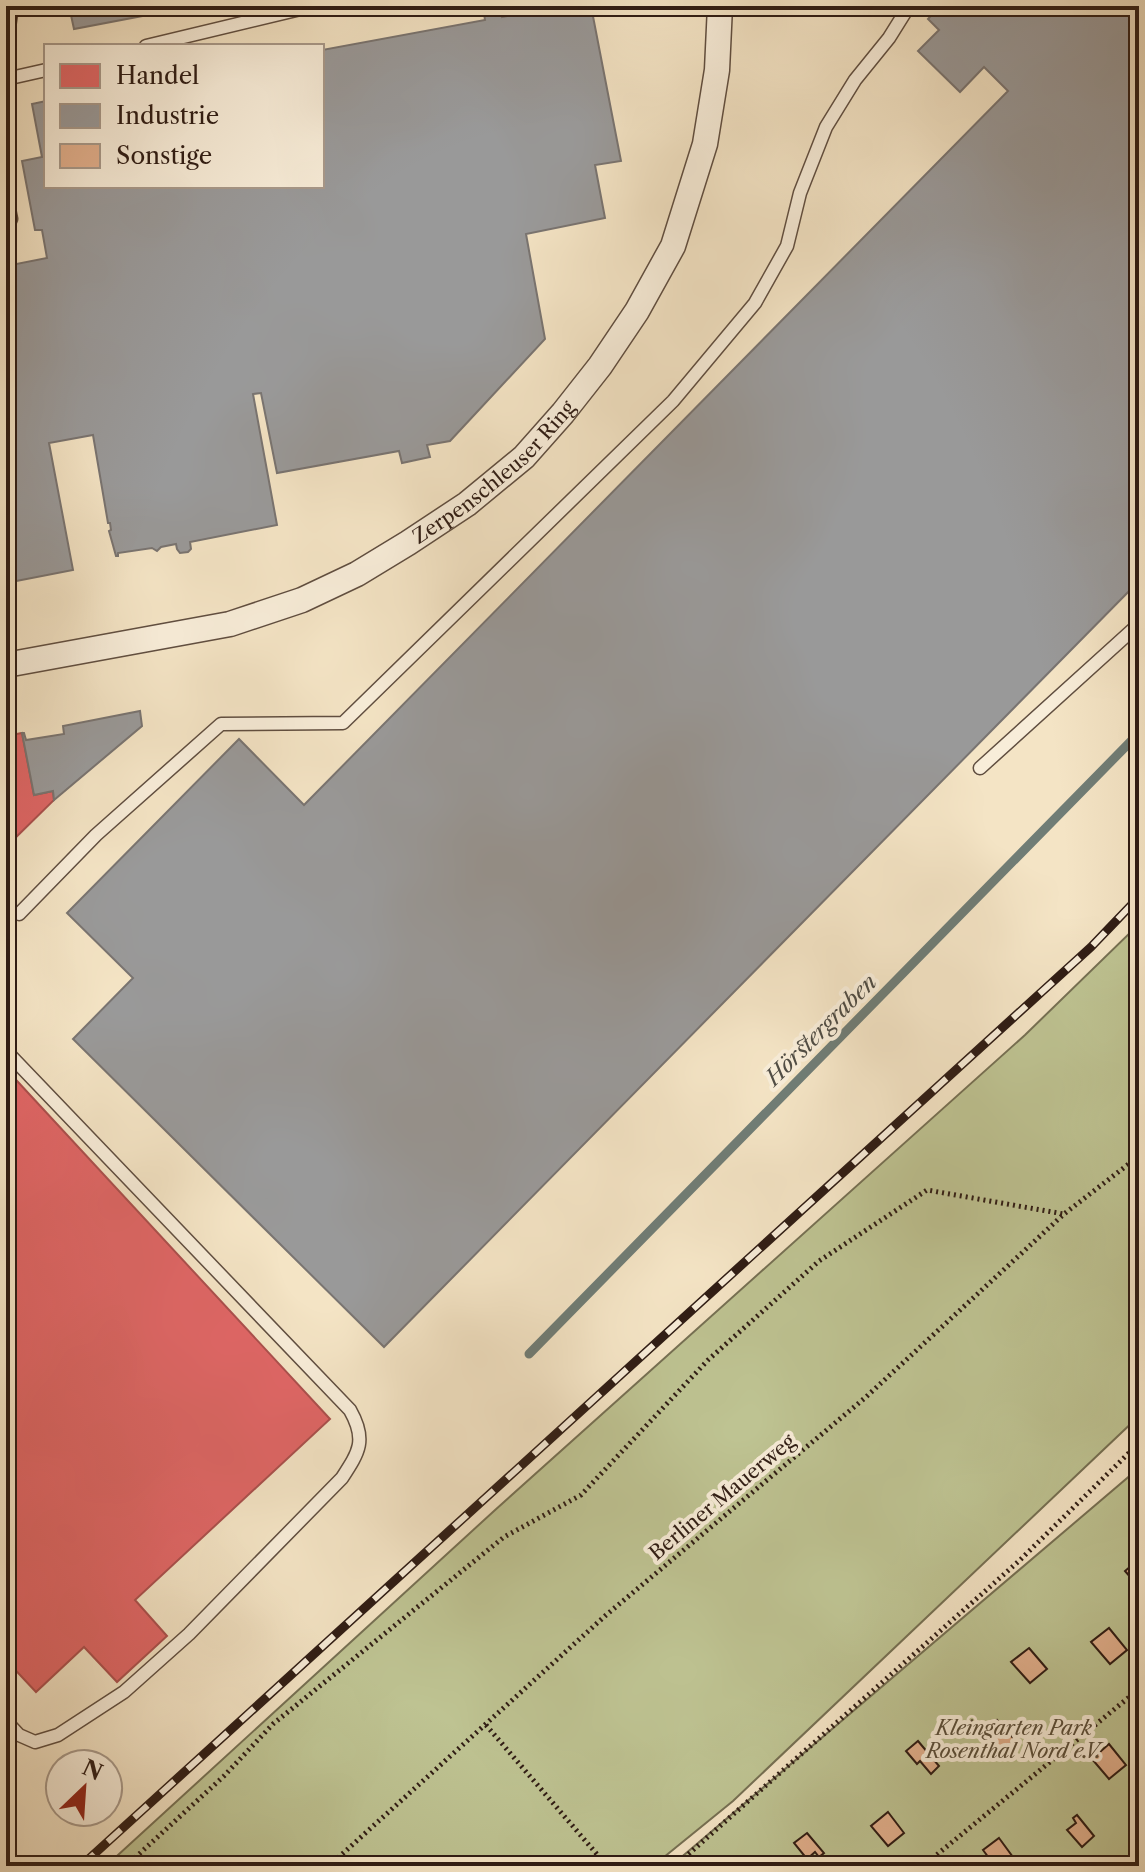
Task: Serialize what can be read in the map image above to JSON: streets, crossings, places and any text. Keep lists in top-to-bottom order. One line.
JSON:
{"streets":{"street":["Zerpenschleuser Ring"],"path":["Berliner Mauerweg"]},"water":["Hörstergraben"],"parks":["Kleingarten Park Rosenthal Nord e.V."],"legend":["Handel","Industrie","Sonstige"],"north":"top right"}
